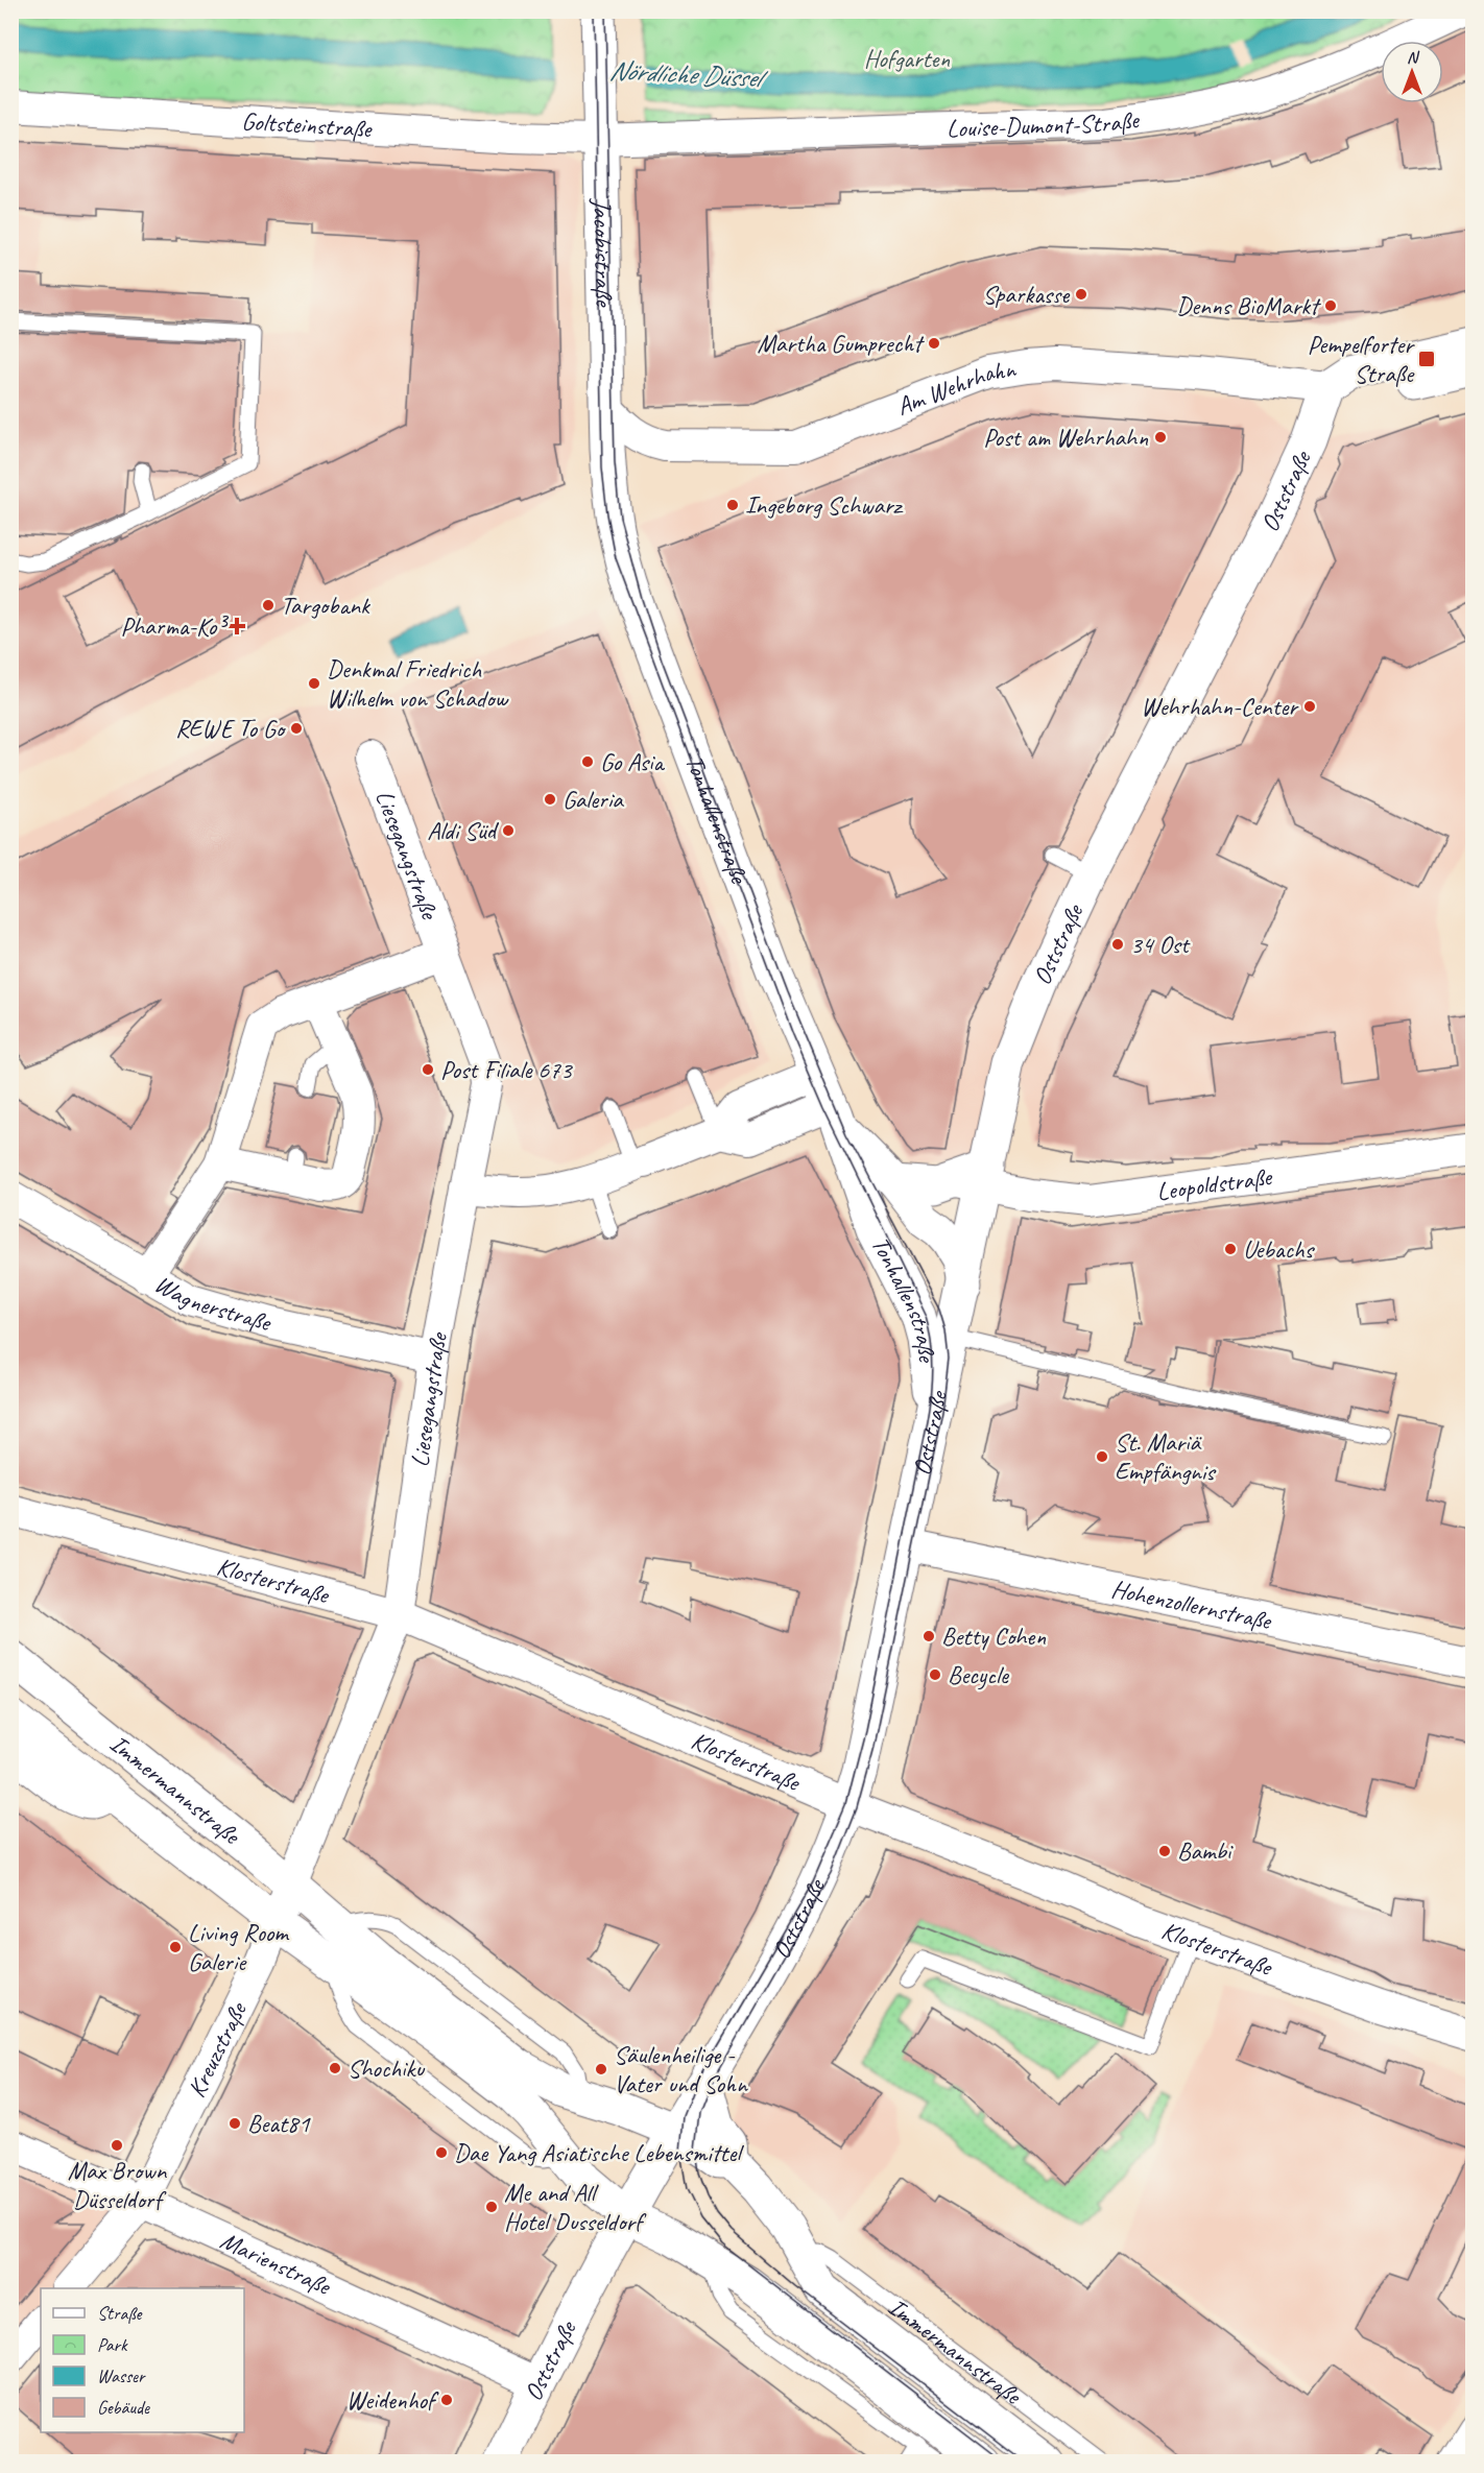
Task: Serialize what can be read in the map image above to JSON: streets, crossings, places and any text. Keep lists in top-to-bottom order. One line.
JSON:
{"streets":{"street":["Louise-Dumont-Straße","Goltsteinstraße","Jacobistraße","Am Wehrhahn","Oststraße","Tonhallenstraße","Liesegangstraße","Leopoldstraße","Wagnerstraße","Klosterstraße","Hohenzollernstraße","Immermannstraße","Kreuzstraße","Marienstraße"]},"crossings":[["Louise-Dumont-Straße","Goltsteinstraße"],["Louise-Dumont-Straße","Jacobistraße"],["Goltsteinstraße","Jacobistraße"],["Jacobistraße","Am Wehrhahn"],["Jacobistraße","Tonhallenstraße"],["Am Wehrhahn","Oststraße"],["Oststraße","Tonhallenstraße"],["Oststraße","Leopoldstraße"],["Oststraße","Klosterstraße"],["Oststraße","Hohenzollernstraße"],["Oststraße","Immermannstraße"],["Oststraße","Marienstraße"],["Liesegangstraße","Wagnerstraße"],["Liesegangstraße","Klosterstraße"],["Liesegangstraße","Kreuzstraße"],["Klosterstraße","Kreuzstraße"],["Immermannstraße","Kreuzstraße"],["Kreuzstraße","Marienstraße"]],"water":["Nördliche Düssel"],"parks":["Hofgarten"],"places":{"other":["Sparkasse","Denns BioMarkt","Martha Gumprecht","Post am Wehrhahn","Ingeborg Schwarz","Targobank","Denkmal Friedrich Wilhelm von Schadow","Wehrhahn-Center","REWE To Go","Go Asia","Galeria","Aldi Süd","34 Ost","Post Filiale 673","Uebachs","St. Mariä Empfängnis","Betty Cohen","Becycle","Bambi","Living Room Galerie","Shochiku","Säulenheilige - Vater und Sohn","Beat81","Max Brown Düsseldorf","Dae Yang Asiatische Lebensmittel","Me and All Hotel Dusseldorf","Weidenhof"],"transit":["Pempelforter Straße"],"health":["Pharma-Ko³"]},"legend":["Straße","Park","Wasser","Gebäude"],"north":"top"}
